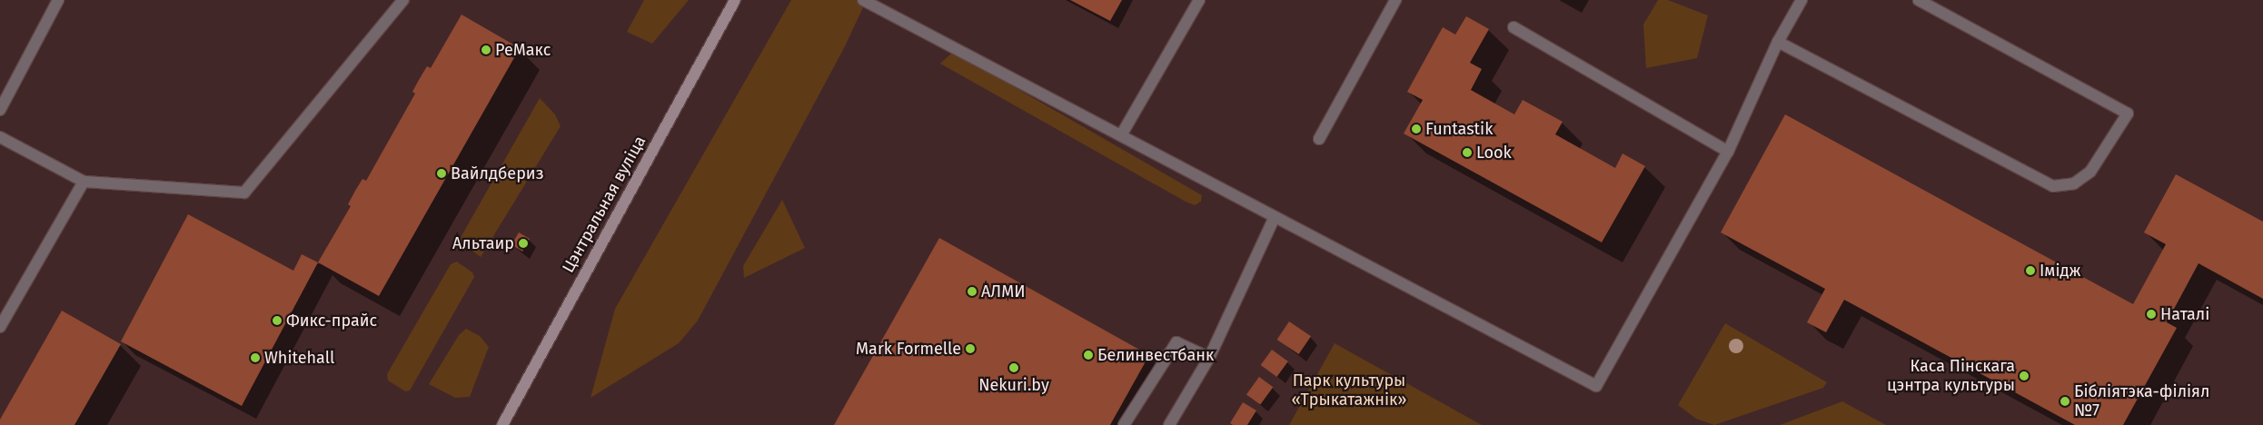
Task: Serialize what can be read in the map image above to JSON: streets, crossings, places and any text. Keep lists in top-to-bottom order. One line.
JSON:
{"streets":{"main road":["Цэнтральная вуліца"]},"parks":["Парк культуры «Трыкатажнік»"],"places":["РеМакс","Funtastik","Look","Вайлдбериз","Альтаир","Імідж","АЛМИ","Наталі","Фикс-прайс","Mark Formelle","Белинвестбанк","Whitehall","Nekuri.by","Каса Пінскага цэнтра культуры","Бібліятэка-філіял №7"]}
